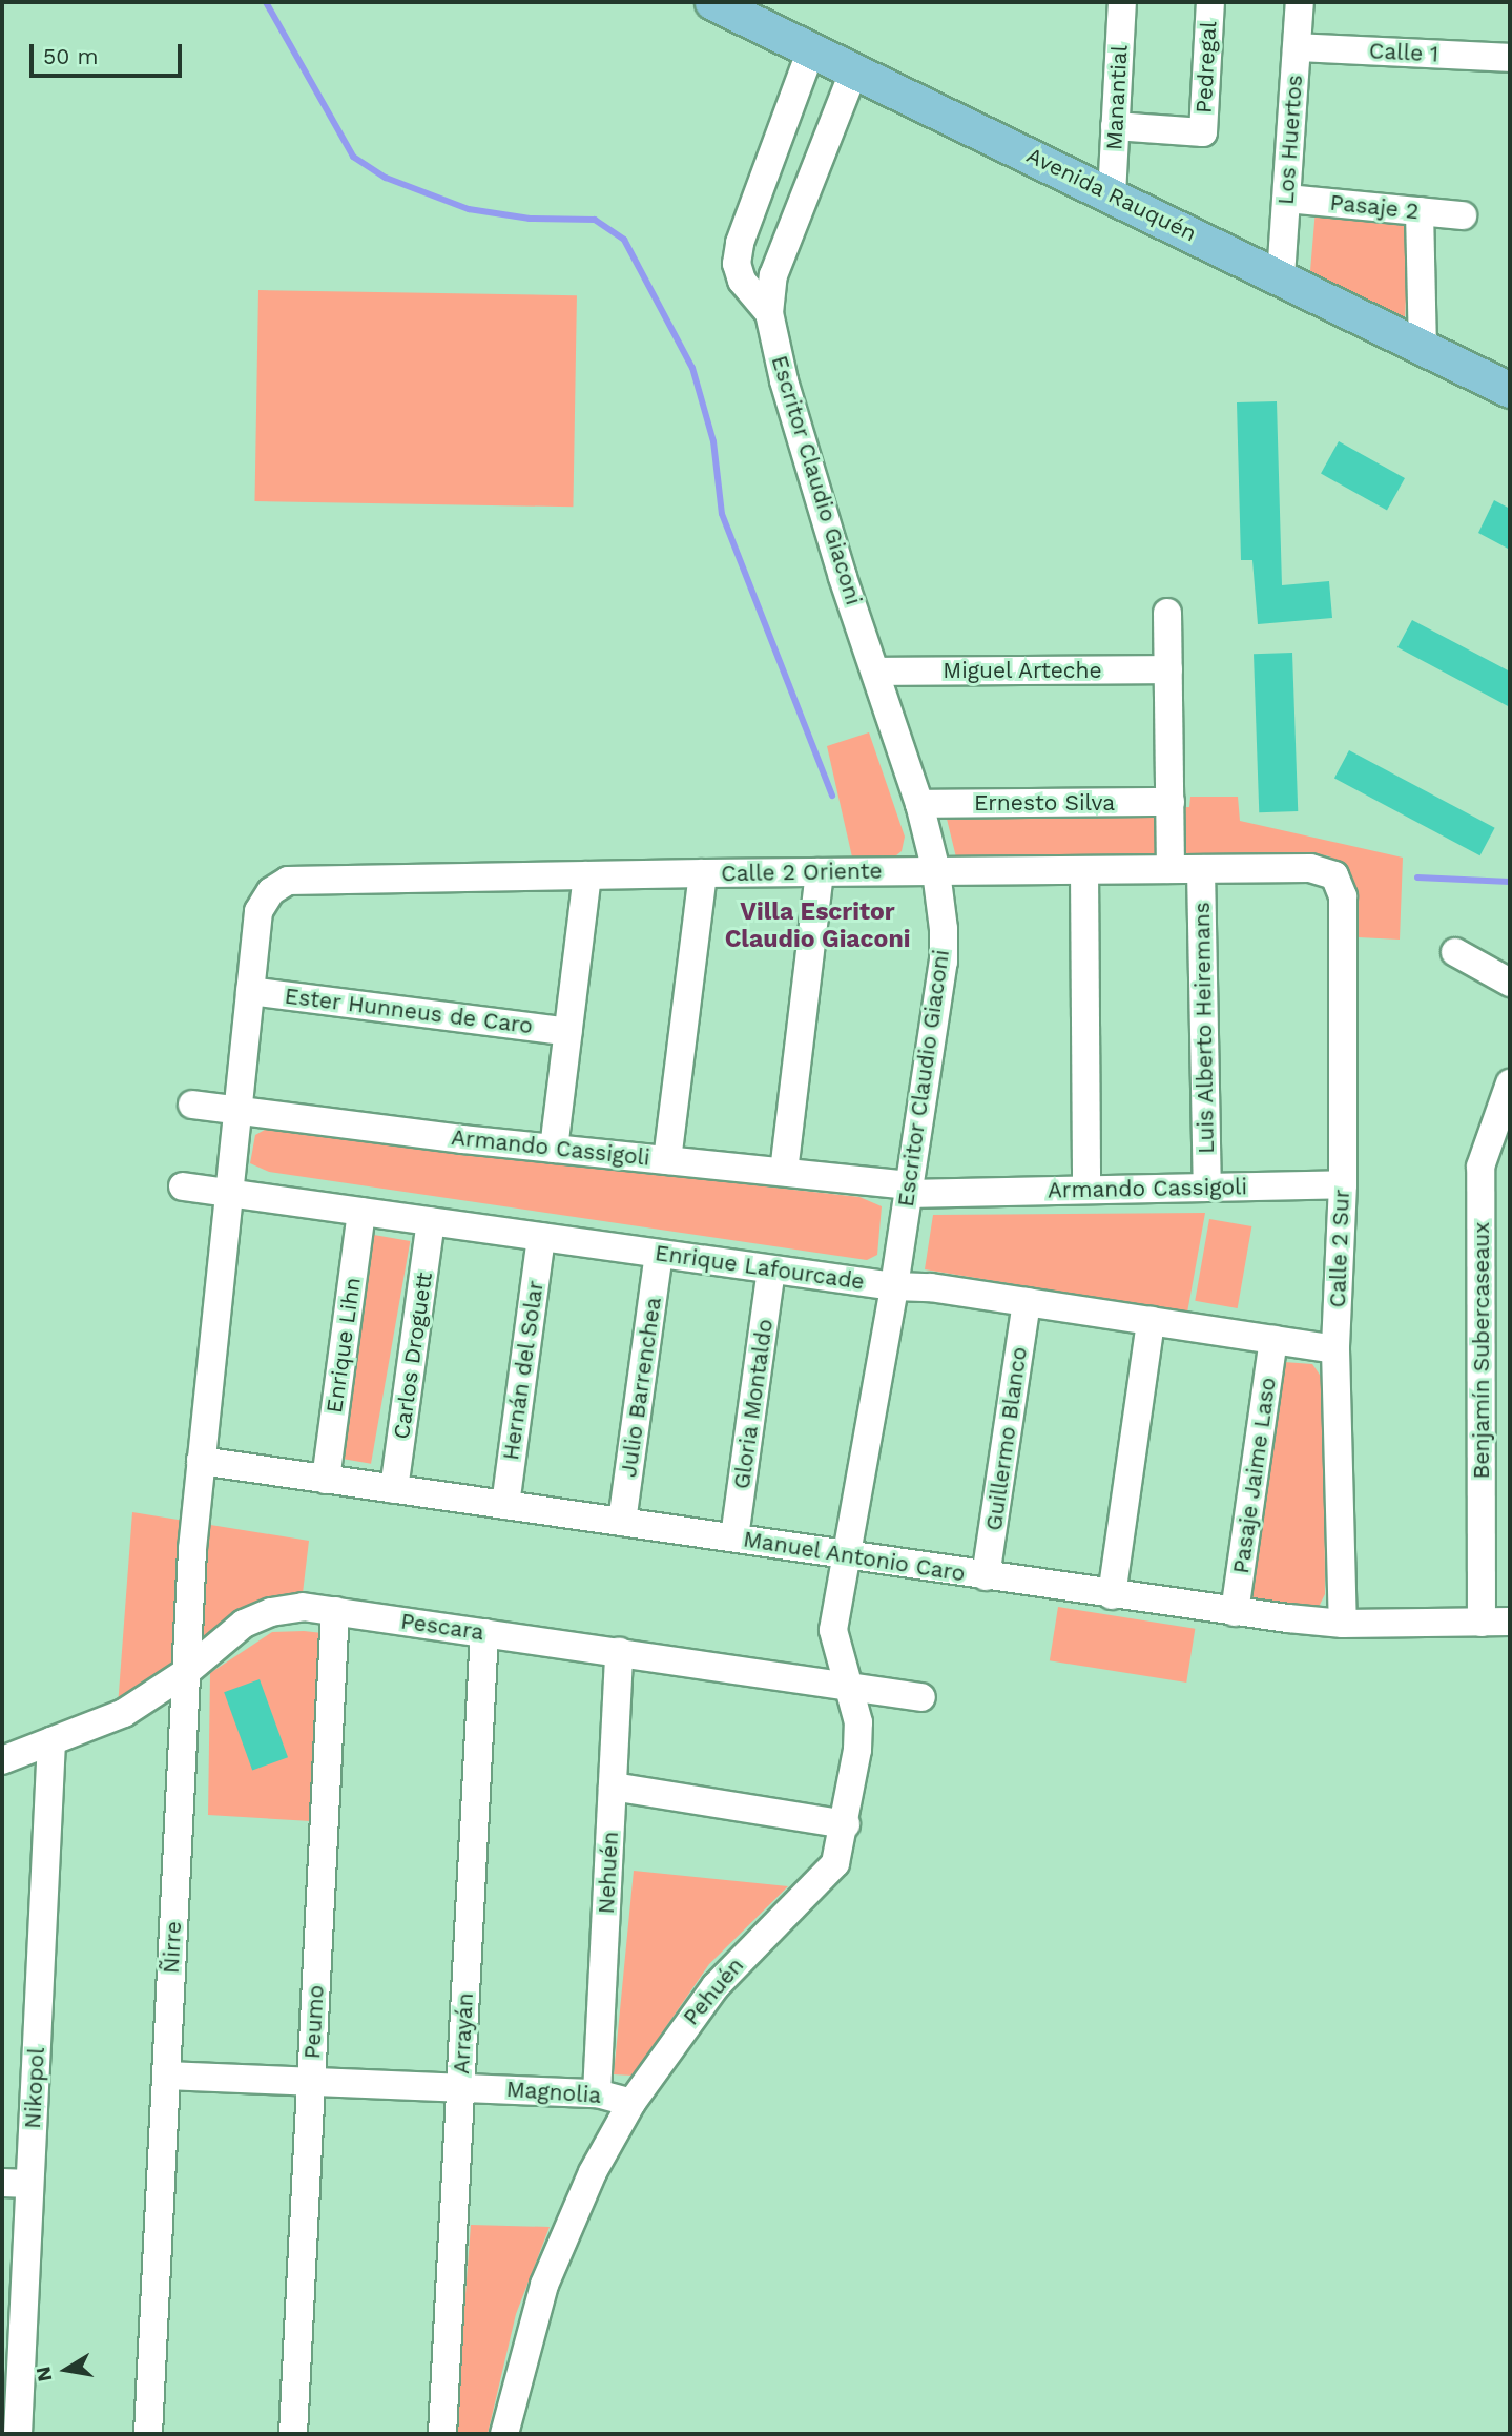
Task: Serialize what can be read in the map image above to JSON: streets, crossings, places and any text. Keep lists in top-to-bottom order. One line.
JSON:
{"streets":{"main road":["Avenida Rauquén"],"street":["Calle 1","Pedregal","Manantial","Los Huertos","Pasaje 2","Escritor Claudio Giaconi","Miguel Arteche","Ernesto Silva","Calle 2 Oriente","Ester Hunneus de Caro","Luis Alberto Heiremans","Armando Cassigoli","Calle 2 Sur","Enrique Lafourcade","Enrique Lihn","Benjamín Subercaseaux","Carlos Droguett","Hernán del Solar","Julio Barrenchea","Gloria Montaldo","Guillermo Blanco","Pasaje Jaime Laso","Manuel Antonio Caro","Pescara","Nehuén","Ñirre","Pehuén","Peumo","Arrayán","Nikopol","Magnolia"]},"crossings":[["Calle 1","Los Huertos"],["Pedregal","Manantial"],["Manantial","Avenida Rauquén"],["Los Huertos","Avenida Rauquén"],["Los Huertos","Pasaje 2"],["Avenida Rauquén","Escritor Claudio Giaconi"],["Escritor Claudio Giaconi","Miguel Arteche"],["Escritor Claudio Giaconi","Ernesto Silva"],["Escritor Claudio Giaconi","Calle 2 Oriente"],["Escritor Claudio Giaconi","Armando Cassigoli"],["Escritor Claudio Giaconi","Enrique Lafourcade"],["Escritor Claudio Giaconi","Manuel Antonio Caro"],["Escritor Claudio Giaconi","Pehuén"],["Calle 2 Oriente","Luis Alberto Heiremans"],["Calle 2 Oriente","Calle 2 Sur"],["Calle 2 Oriente","Ñirre"],["Ester Hunneus de Caro","Ñirre"],["Luis Alberto Heiremans","Armando Cassigoli"],["Armando Cassigoli","Calle 2 Sur"],["Armando Cassigoli","Ñirre"],["Calle 2 Sur","Enrique Lafourcade"],["Calle 2 Sur","Manuel Antonio Caro"],["Enrique Lafourcade","Enrique Lihn"],["Enrique Lafourcade","Carlos Droguett"],["Enrique Lafourcade","Hernán del Solar"],["Enrique Lafourcade","Julio Barrenchea"],["Enrique Lafourcade","Gloria Montaldo"],["Enrique Lafourcade","Guillermo Blanco"],["Enrique Lafourcade","Pasaje Jaime Laso"],["Enrique Lafourcade","Ñirre"],["Enrique Lihn","Manuel Antonio Caro"],["Benjamín Subercaseaux","Manuel Antonio Caro"],["Carlos Droguett","Manuel Antonio Caro"],["Hernán del Solar","Manuel Antonio Caro"],["Julio Barrenchea","Manuel Antonio Caro"],["Gloria Montaldo","Manuel Antonio Caro"],["Guillermo Blanco","Manuel Antonio Caro"],["Pasaje Jaime Laso","Manuel Antonio Caro"],["Manuel Antonio Caro","Ñirre"],["Manuel Antonio Caro","Pehuén"],["Pescara","Nehuén"],["Pescara","Ñirre"],["Pescara","Pehuén"],["Pescara","Peumo"],["Pescara","Arrayán"],["Pescara","Nikopol"],["Nehuén","Magnolia"],["Ñirre","Magnolia"],["Pehuén","Magnolia"],["Peumo","Magnolia"],["Arrayán","Magnolia"]],"districts":["Villa Escritor Claudio Giaconi"],"scale_bar":"50 m","north":"left"}
